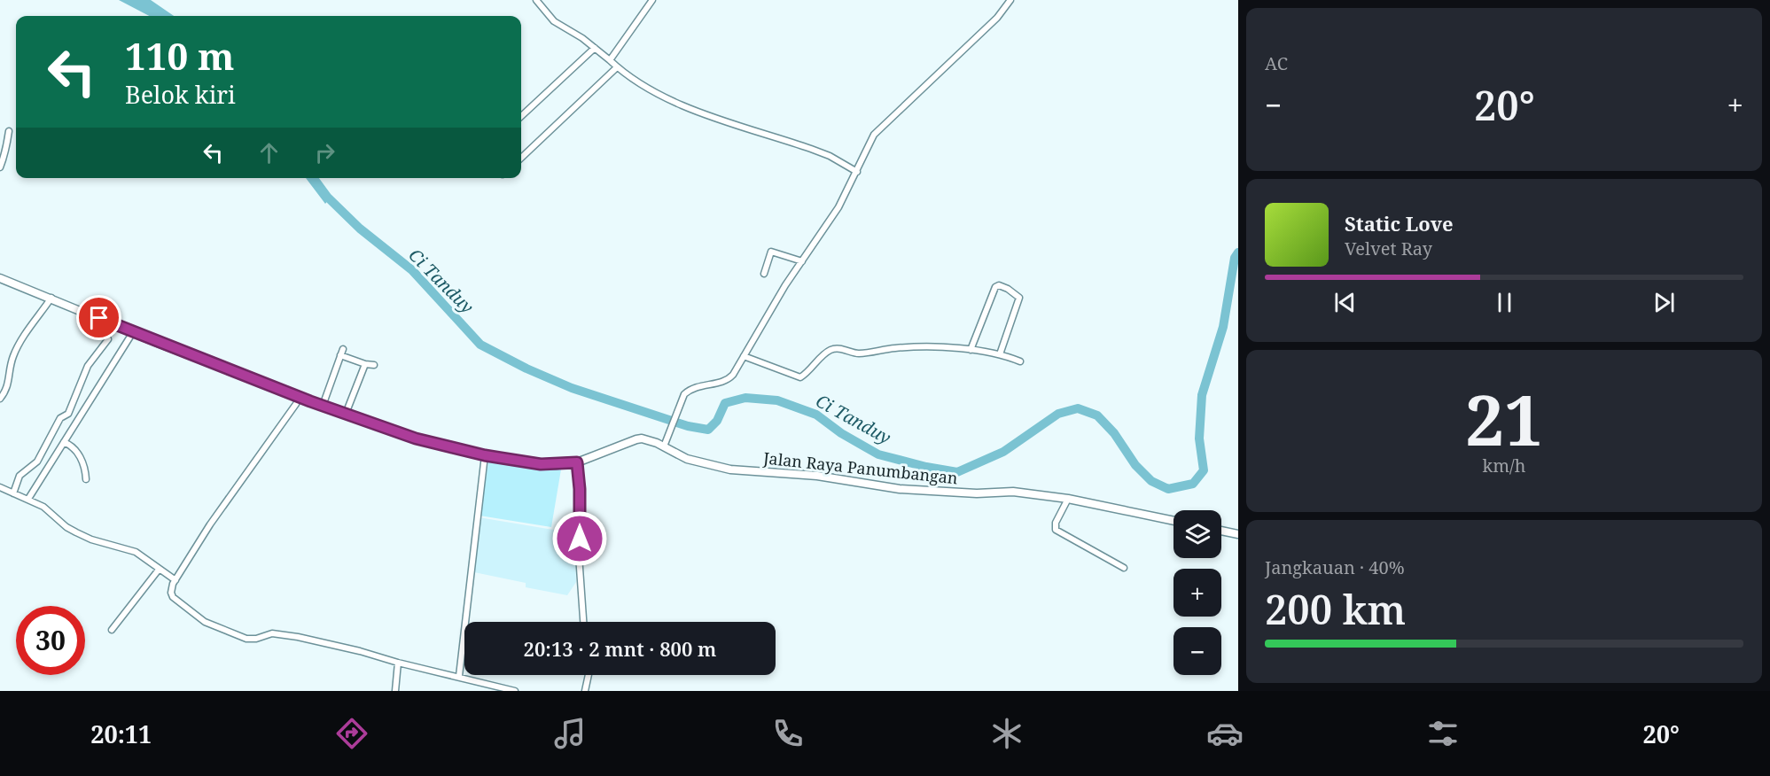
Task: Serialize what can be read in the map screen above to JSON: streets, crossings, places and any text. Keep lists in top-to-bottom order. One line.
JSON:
{"streets":{"main road":["Jalan Raya Panumbangan"]},"water":["Ci Tanduy"],"page":{"tile":["AC",["21","km/h"],["Jangkauan · 40%","200 km"]],"turn":["110 m","Belok kiri"],"heat":["−","20°","+"],"song":["Static Love","Velvet Ray"],"map_buttons":["+","−"],"limit":"30","trip":"20:13 · 2 mnt · 800 m","tabs":["20:11","20°"]}}
